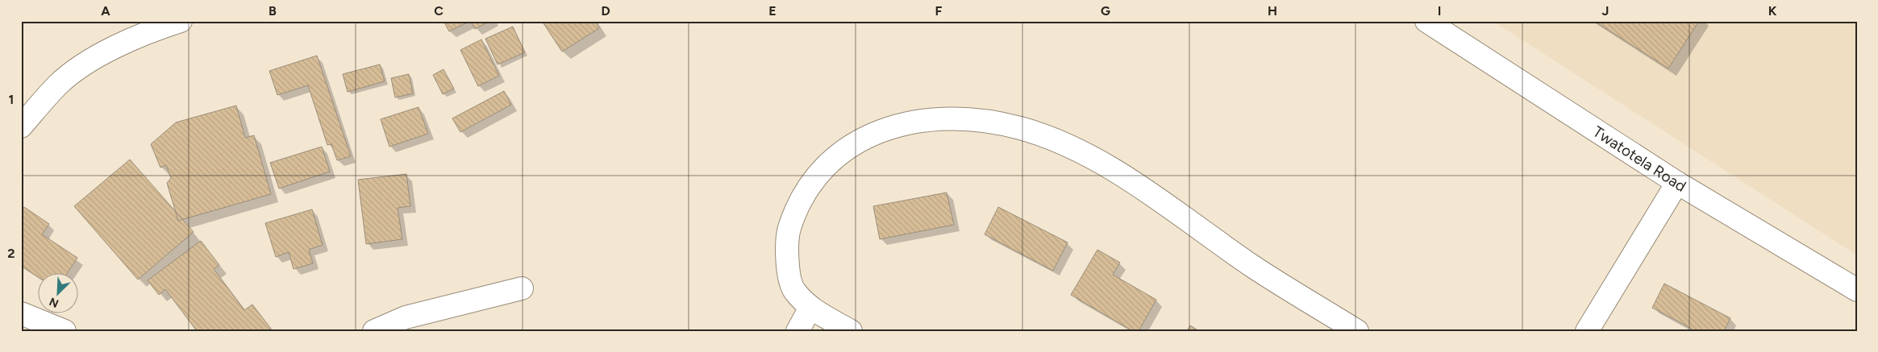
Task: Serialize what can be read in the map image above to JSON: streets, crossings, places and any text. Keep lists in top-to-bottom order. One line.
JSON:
{"streets":{"street":["Twatotela Road"]},"north":"bottom left","grid":{"columns":["A","B","C","D","E","F","G","H","I","J","K"],"rows":["1","2"]}}
